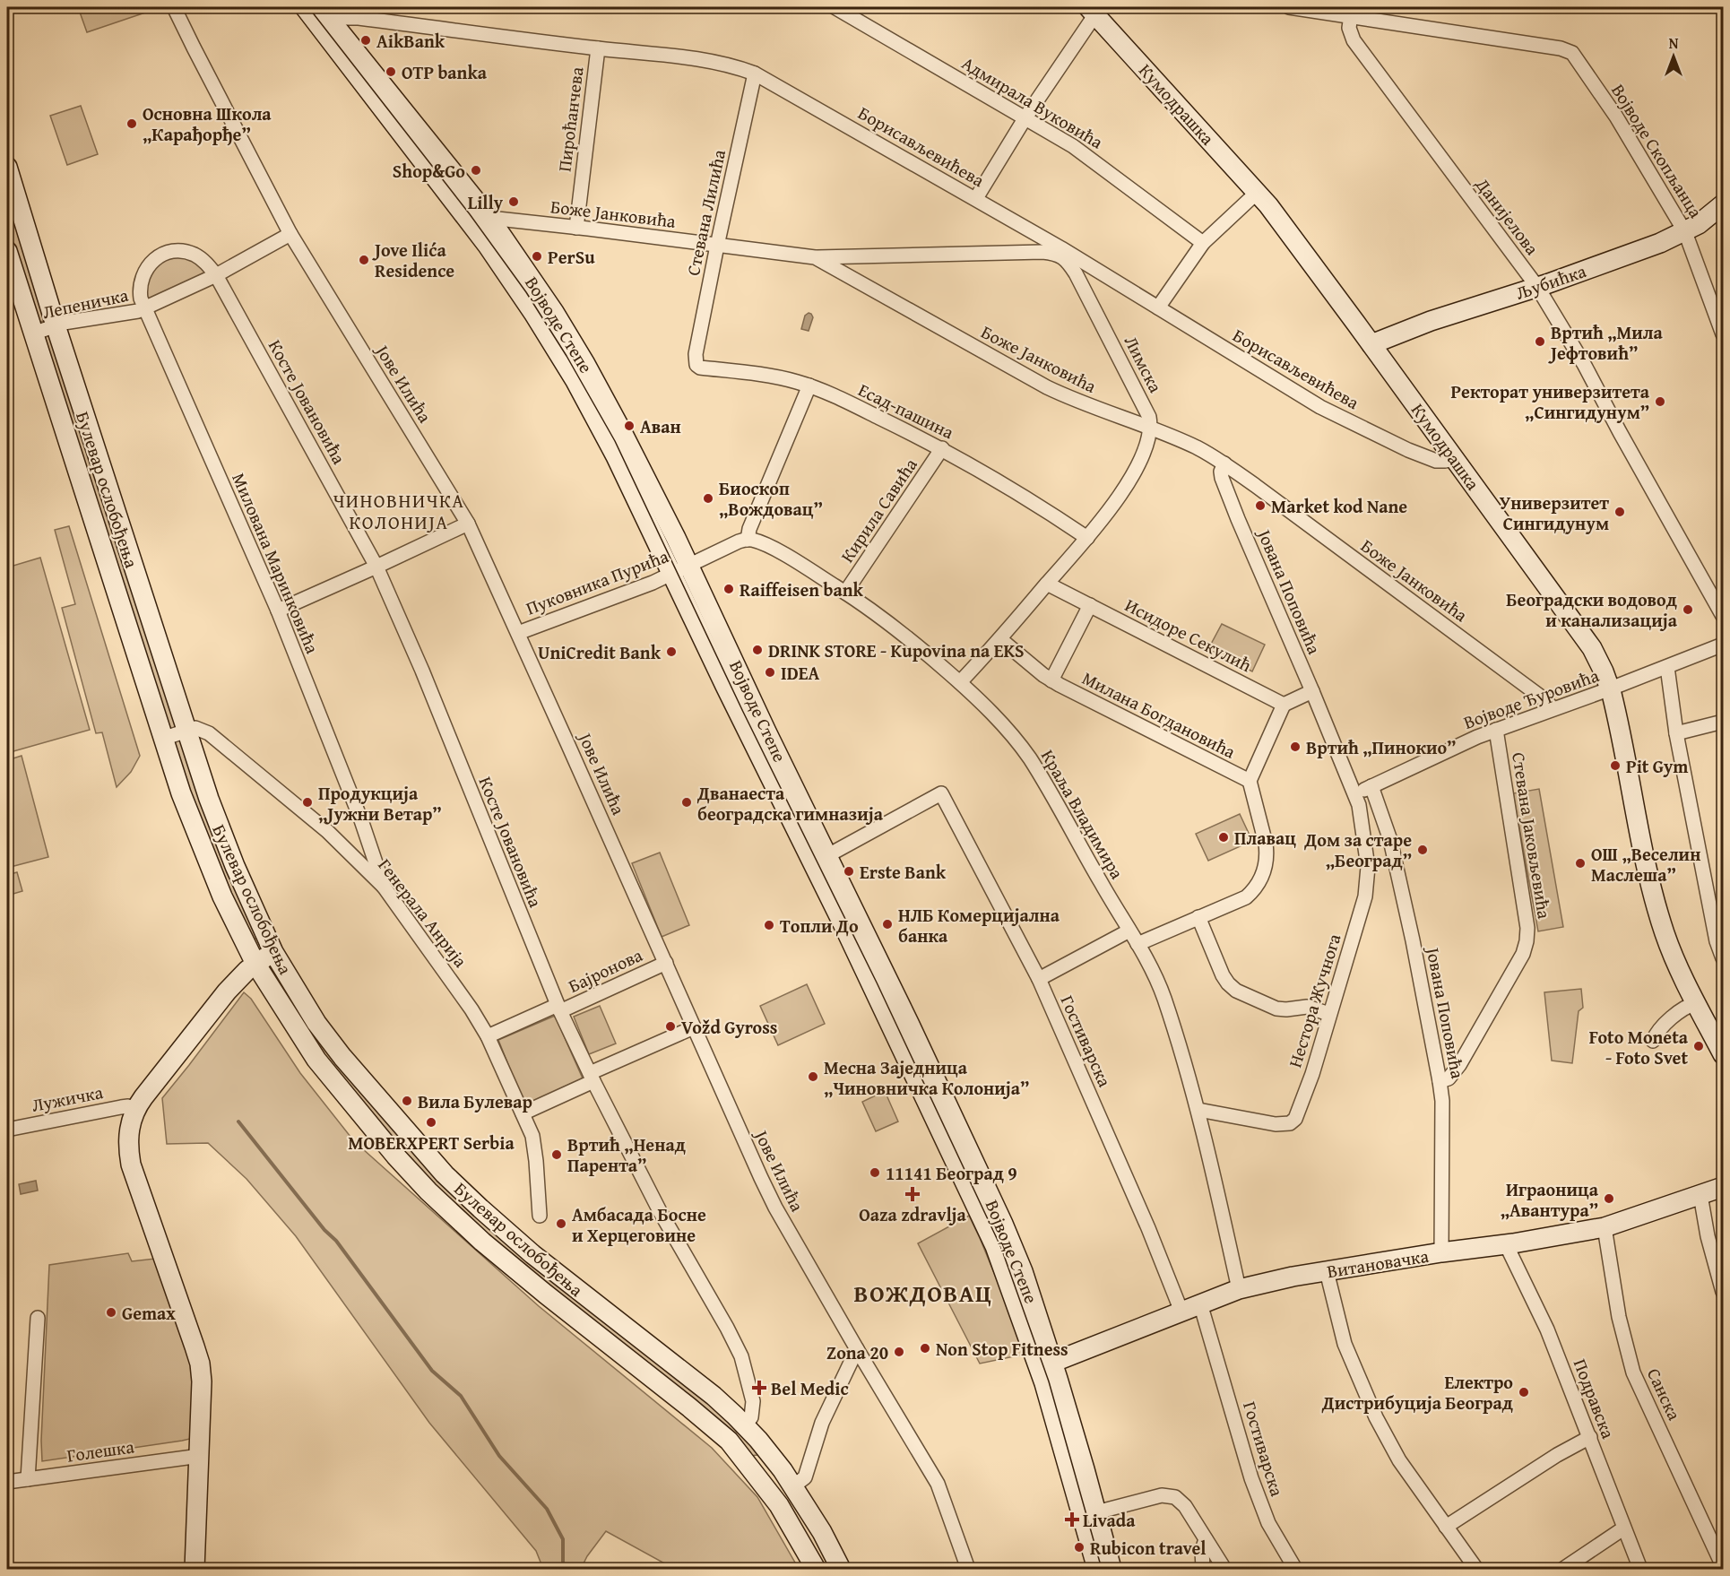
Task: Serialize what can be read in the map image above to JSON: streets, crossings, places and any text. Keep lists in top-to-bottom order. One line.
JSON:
{"streets":{"main road":["Кумодрашка","Љубићка","Војводе Степе","Булевар ослобођења","Витановачка"],"street":["Адмирала Вуковића","Пироћанчева","Борисављевићева","Војводе Скопљанца","Стевана Лилића","Боже Јанковића","Данијелова","Лепеничка","Лимска","Јове Илића","Косте Јовановића","Есад-пашина","Кирила Савића","Милована Маринковића","Пуковника Пурића","Јована Поповића","Исидоре Секулић","Војводе Ђуровића","Милана Богдановића","Краља Владимира","Стевана Јаковљевића","Генерала Анрија","Бајронова","Нестора Жучнога","Гостиварска","Лужичка","Санска","Подравска","Голешка"]},"crossings":[["Кумодрашка","Борисављевићева"],["Кумодрашка","Љубићка"],["Кумодрашка","Војводе Ђуровића"],["Пироћанчева","Борисављевићева"],["Пироћанчева","Боже Јанковића"],["Борисављевићева","Стевана Лилића"],["Борисављевићева","Војводе Степе"],["Војводе Скопљанца","Данијелова"],["Војводе Скопљанца","Љубићка"],["Стевана Лилића","Боже Јанковића"],["Стевана Лилића","Есад-пашина"],["Боже Јанковића","Војводе Степе"],["Боже Јанковића","Лимска"],["Боже Јанковића","Јована Поповића"],["Боже Јанковића","Војводе Ђуровића"],["Данијелова","Љубићка"],["Лепеничка","Јове Илића"],["Лепеничка","Косте Јовановића"],["Лепеничка","Булевар ослобођења"],["Лепеничка","Милована Маринковића"],["Војводе Степе","Пуковника Пурића"],["Војводе Степе","Гостиварска"],["Војводе Степе","Витановачка"],["Јове Илића","Пуковника Пурића"],["Јове Илића","Бајронова"],["Косте Јовановића","Булевар ослобођења"],["Косте Јовановића","Бајронова"],["Есад-пашина","Кирила Савића"],["Булевар ослобођења","Генерала Анрија"],["Кирила Савића","Краља Владимира"],["Милована Маринковића","Генерала Анрија"],["Јована Поповића","Војводе Ђуровића"],["Јована Поповића","Стевана Јаковљевића"],["Јована Поповића","Нестора Жучнога"],["Јована Поповића","Витановачка"],["Војводе Ђуровића","Стевана Јаковљевића"],["Војводе Ђуровића","Нестора Жучнога"],["Краља Владимира","Нестора Жучнога"],["Краља Владимира","Витановачка"],["Генерала Анрија","Бајронова"],["Гостиварска","Витановачка"],["Витановачка","Санска"],["Витановачка","Подравска"]],"districts":["ЧИНОВНИЧКА КОЛОНИЈА","ВОЖДОВАЦ"],"places":{"other":["AikBank","OTP banka","Основна Школа „Карађорђе”","Shop&Go","Lilly","PerSu","Jove Ilića Residence","Вртић „Мила Јефтовић”","Ректорат универзитета „Сингидунум”","Аван","Биоскоп „Вождовац”","Market kod Nane","Универзитет Сингидунум","Raiffeisen bank","Београдски водовод и канализација","DRINK STORE - Kupovina na EKS","UniCredit Bank","IDEA","Вртић „Пинокио”","Pit Gym","Продукција „Јужни Ветар”","Дванаеста београдска гимназија","Плавац","Дом за старе „Београд”","ОШ „Веселин Маслеша”","Erste Bank","НЛБ Комерцијална банка","Топли До","Vožd Gyross","Foto Moneta - Foto Svet","Месна Заједница „Чиновничка Колонија”","Вила Булевар","MOBERXPERT Serbia","Вртић „Ненад Парента”","11141 Београд 9","Играоница „Авантура”","Амбасада Босне и Херцеговине","Gemax","Non Stop Fitness","Zona 20","Електро Дистрибуција Београд","Rubicon travel"],"health":["Oaza zdravlja","Bel Medic","Livada"]},"north":"top"}
